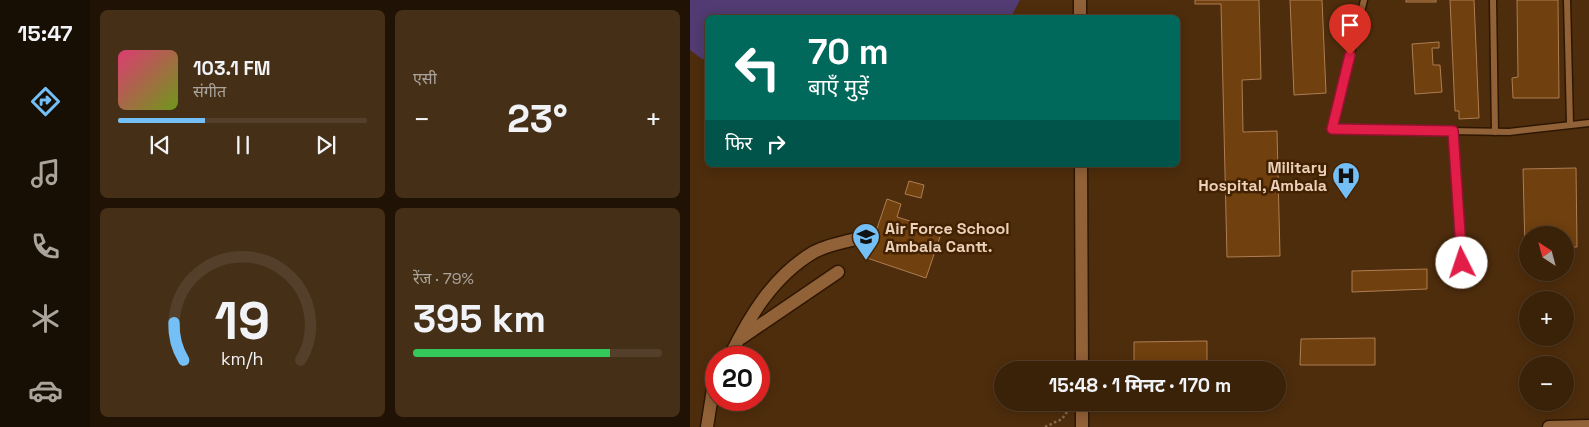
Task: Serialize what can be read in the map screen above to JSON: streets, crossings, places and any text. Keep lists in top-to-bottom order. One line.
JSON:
{"places":{"hospital":["Military Hospital, Ambala"],"school or university":["Air Force School Ambala Cantt."]},"north":"top left","page":{"tabs":"15:47","tile":["एसी",["रेंज · 79%","395 km"]],"turn":["70 m","बाएँ मुड़ें"],"song":["103.1 FM","संगीत"],"heat":["−","23°","+"],"then":"फिर","map_buttons":["+","−"],"limit":"20","trip":"15:48 · 1 मिनट · 170 m","gauge":["19","km/h"]}}
